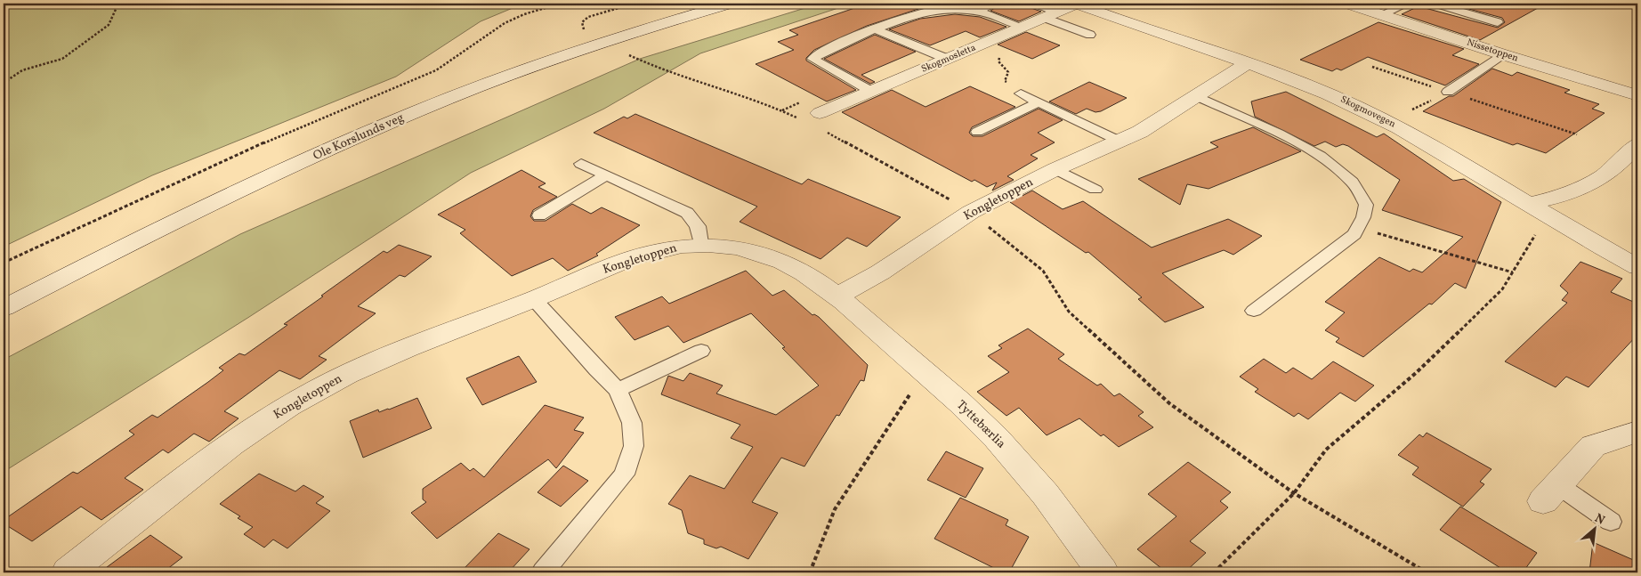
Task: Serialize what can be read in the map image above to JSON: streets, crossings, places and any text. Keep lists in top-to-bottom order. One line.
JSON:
{"streets":{"street":["Nissetoppen","Skogmosletta","Skogmovegen","Ole Korslunds veg","Kongletoppen","Tyttebærlia"]},"crossings":[["Skogmosletta","Skogmovegen"],["Skogmovegen","Kongletoppen"],["Kongletoppen","Tyttebærlia"]],"north":"top right"}
